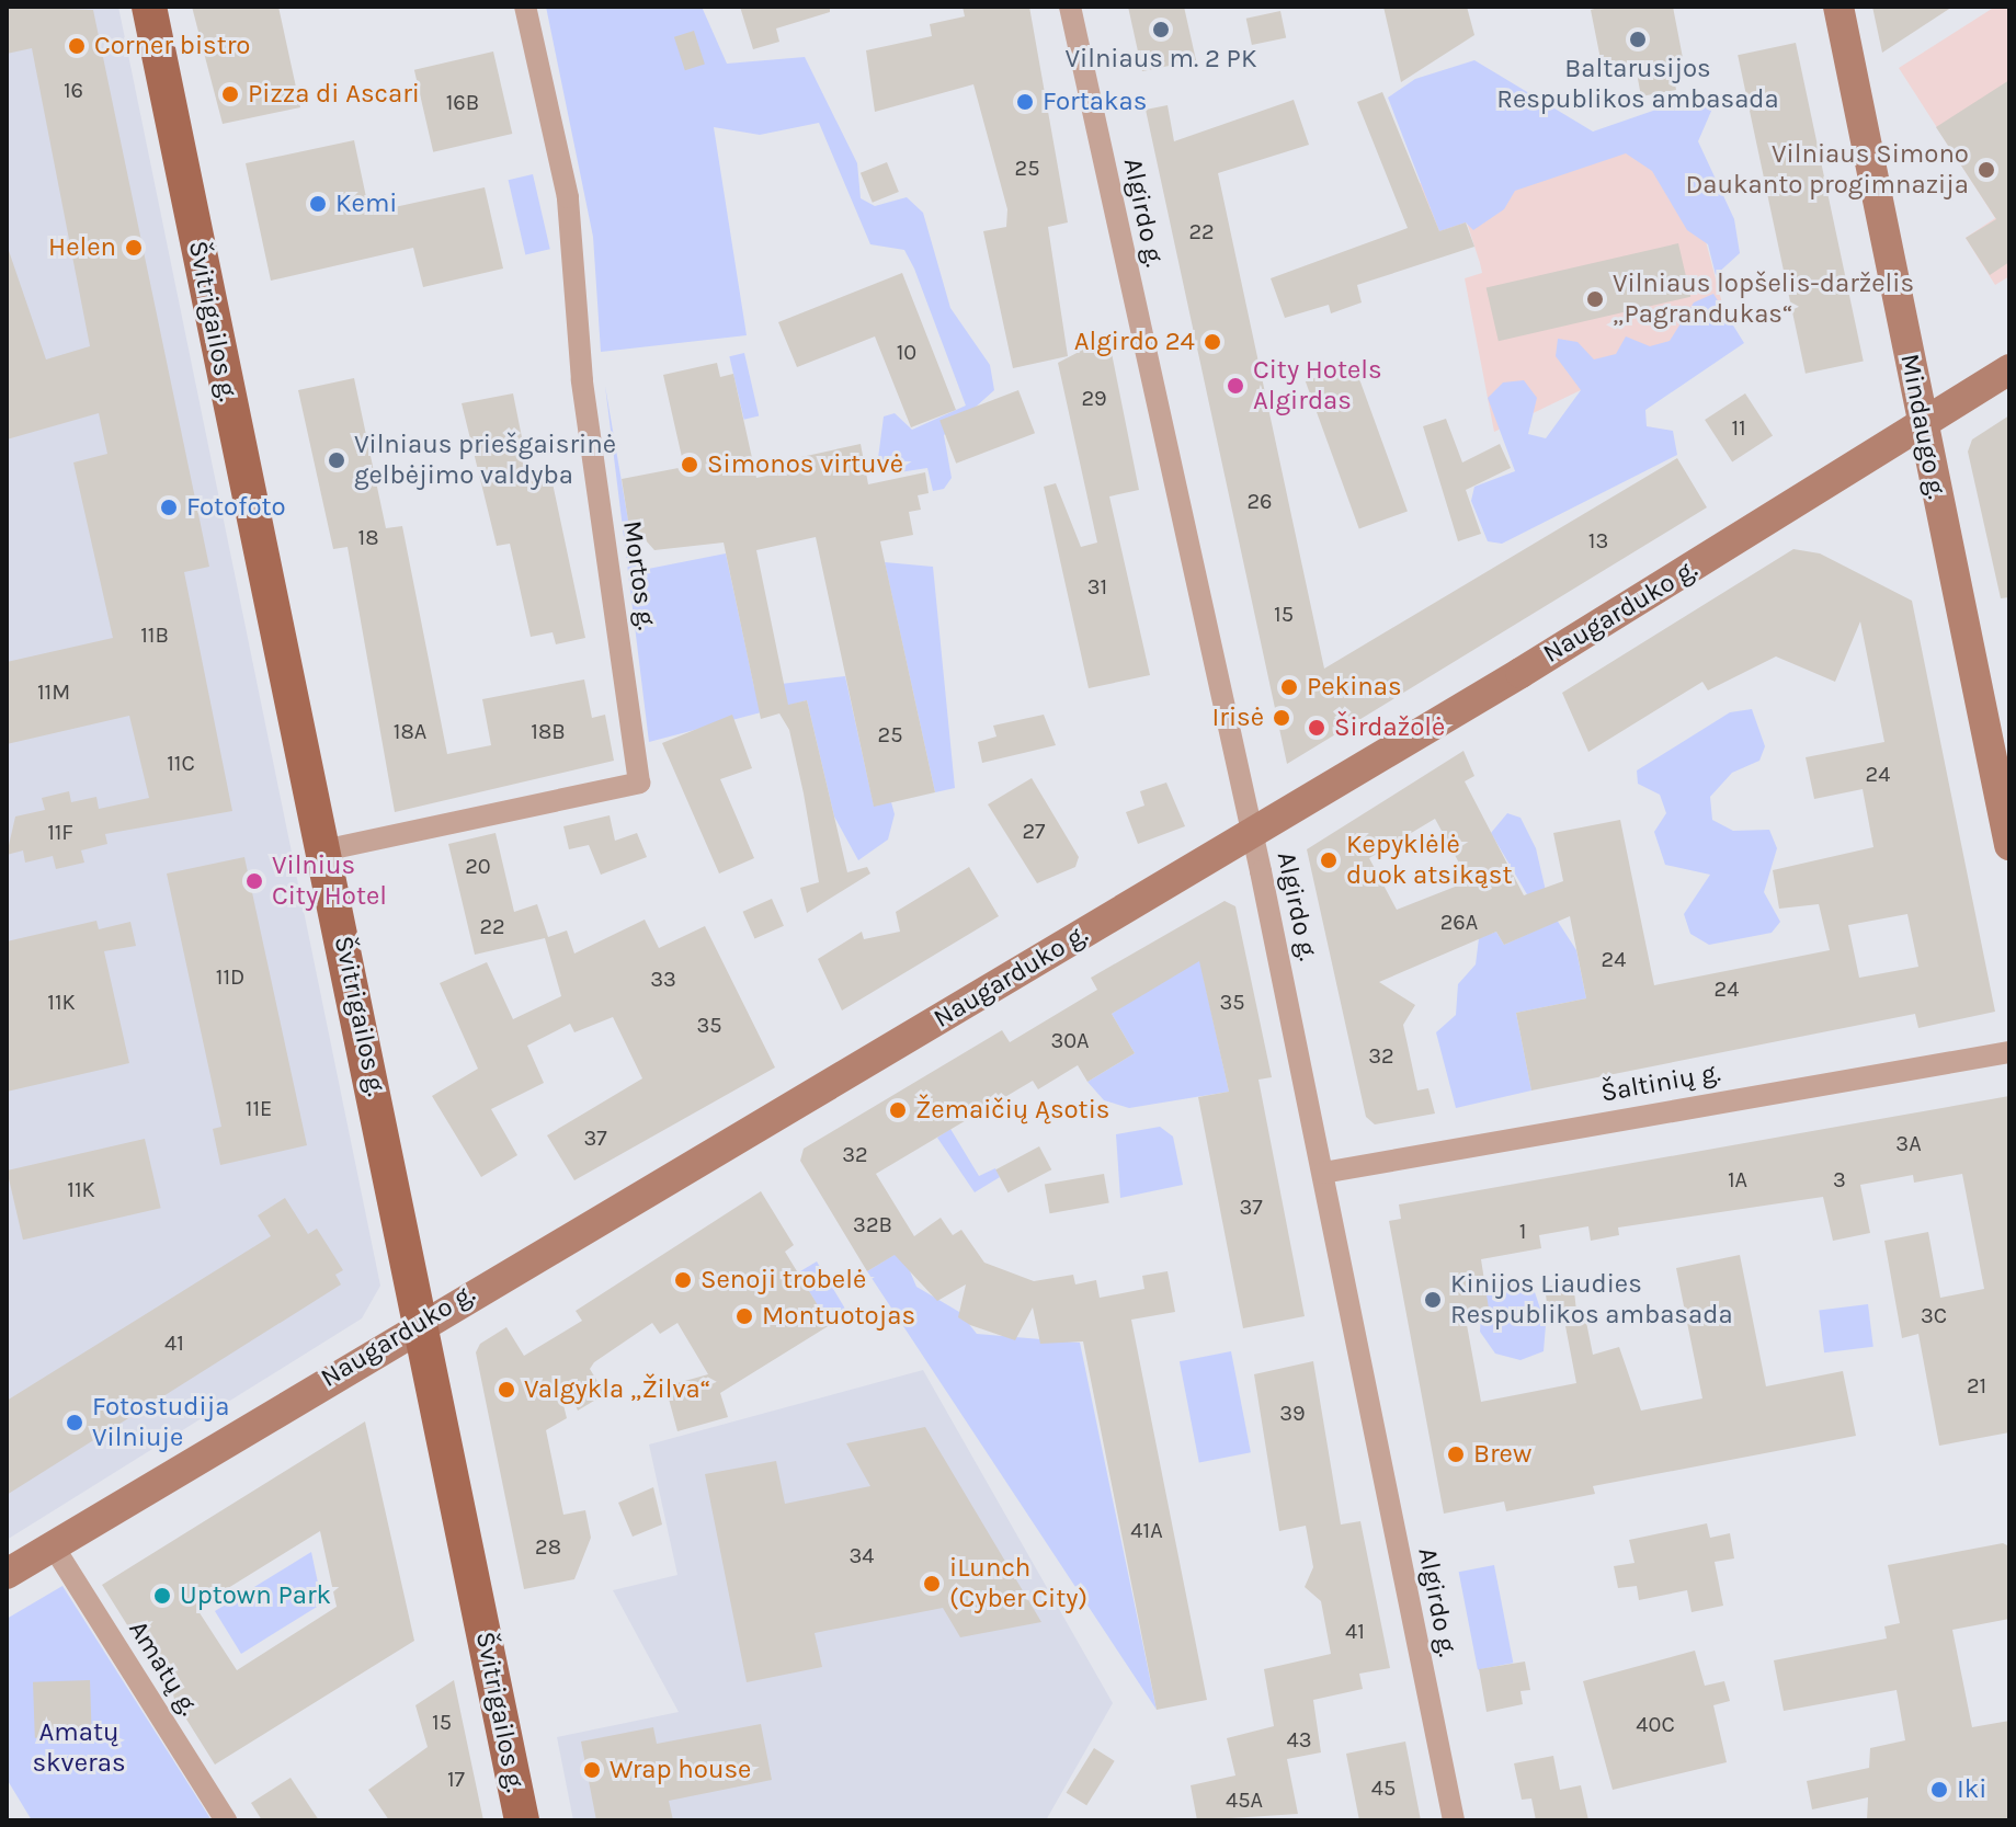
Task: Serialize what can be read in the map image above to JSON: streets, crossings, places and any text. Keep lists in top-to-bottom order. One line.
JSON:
{"streets":{"main road":["Švitrigailos g.","Mindaugo g.","Naugarduko g."],"street":["Algirdo g.","Mortos g.","Šaltinių g.","Amatų g."]},"crossings":[["Algirdo g.","Naugarduko g."],["Algirdo g.","Šaltinių g."],["Švitrigailos g.","Mortos g."],["Švitrigailos g.","Naugarduko g."],["Mindaugo g.","Naugarduko g."],["Naugarduko g.","Amatų g."]],"parks":["Amatų skveras"],"places":["Vilniaus m. 2 PK","Baltarusijos Respublikos ambasada","Corner bistro","Pizza di Ascari","Fortakas","Vilniaus Simono Daukanto progimnazija","Kemi","Helen","Vilniaus lopšelis-darželis „Pagrandukas“","Algirdo 24","City Hotels Algirdas","Vilniaus priešgaisrinė gelbėjimo valdyba","Simonos virtuvė","Fotofoto","Pekinas","Irisė","Širdažolė","Kepyklėlė duok atsikąst","Vilnius City Hotel","Žemaičių Ąsotis","Senoji trobelė","Kinijos Liaudies Respublikos ambasada","Montuotojas","Valgykla „Žilva“","Fotostudija Vilniuje","Brew","iLunch (Cyber City)","Uptown Park","Wrap house","Iki"],"house_numbers":["16","16B","25","22","10","29","11","26","18","13","31","15","11B","11M","18A","18B","25","11C","24","27","11F","20","26A","22","24","11D","33","24","11K","35","35","30A","32","11E","37","3A","32","1A","3","11K","37","32B","1","3C","41","21","39","41A","28","34","41","15","40C","43","17","45","45A"]}
